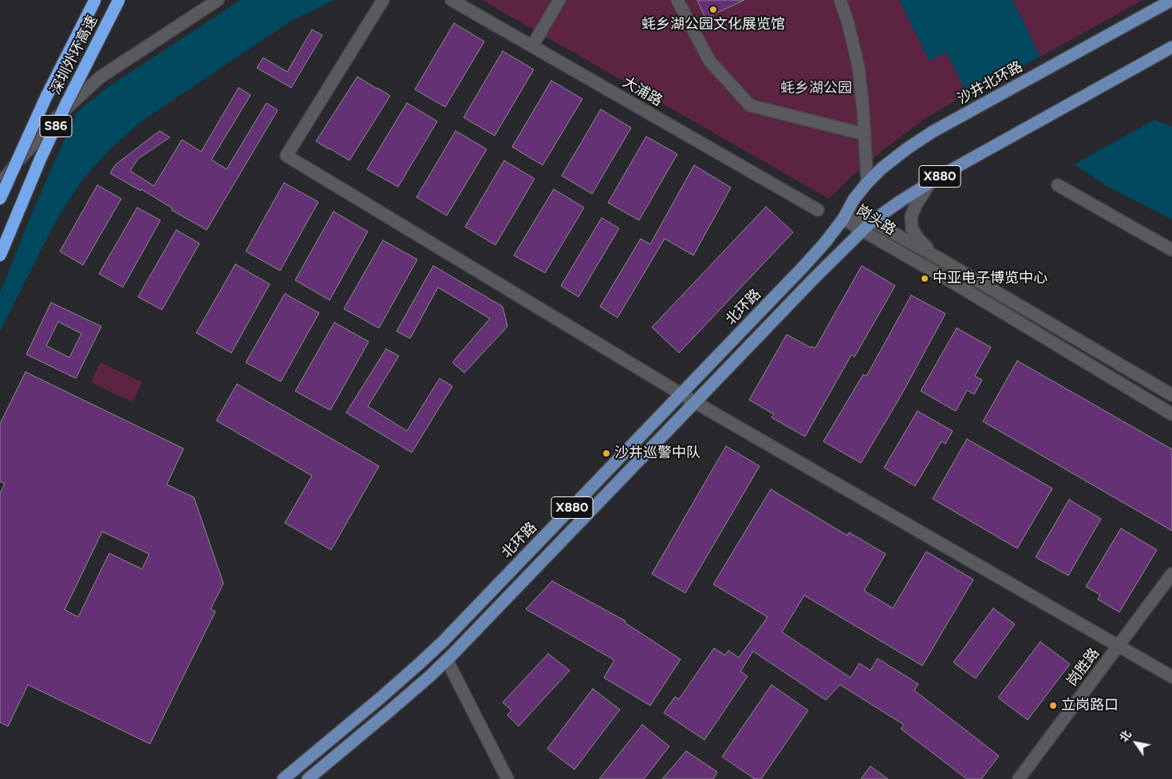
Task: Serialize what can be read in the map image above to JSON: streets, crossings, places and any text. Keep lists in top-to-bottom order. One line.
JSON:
{"streets":{"highway":["深圳外环高速","S86"],"main road":["沙井北环路","X880","北环路"],"street":["大浦路","岗头路","岗胜路"]},"crossings":[["沙井北环路","岗头路"],["沙井北环路","北环路"],["X880","岗头路"],["岗头路","北环路"]],"parks":["蚝乡湖公园"],"places":["蚝乡湖公园文化展览馆","中亚电子博览中心","沙井巡警中队","立岗路口"],"north":"top left"}
